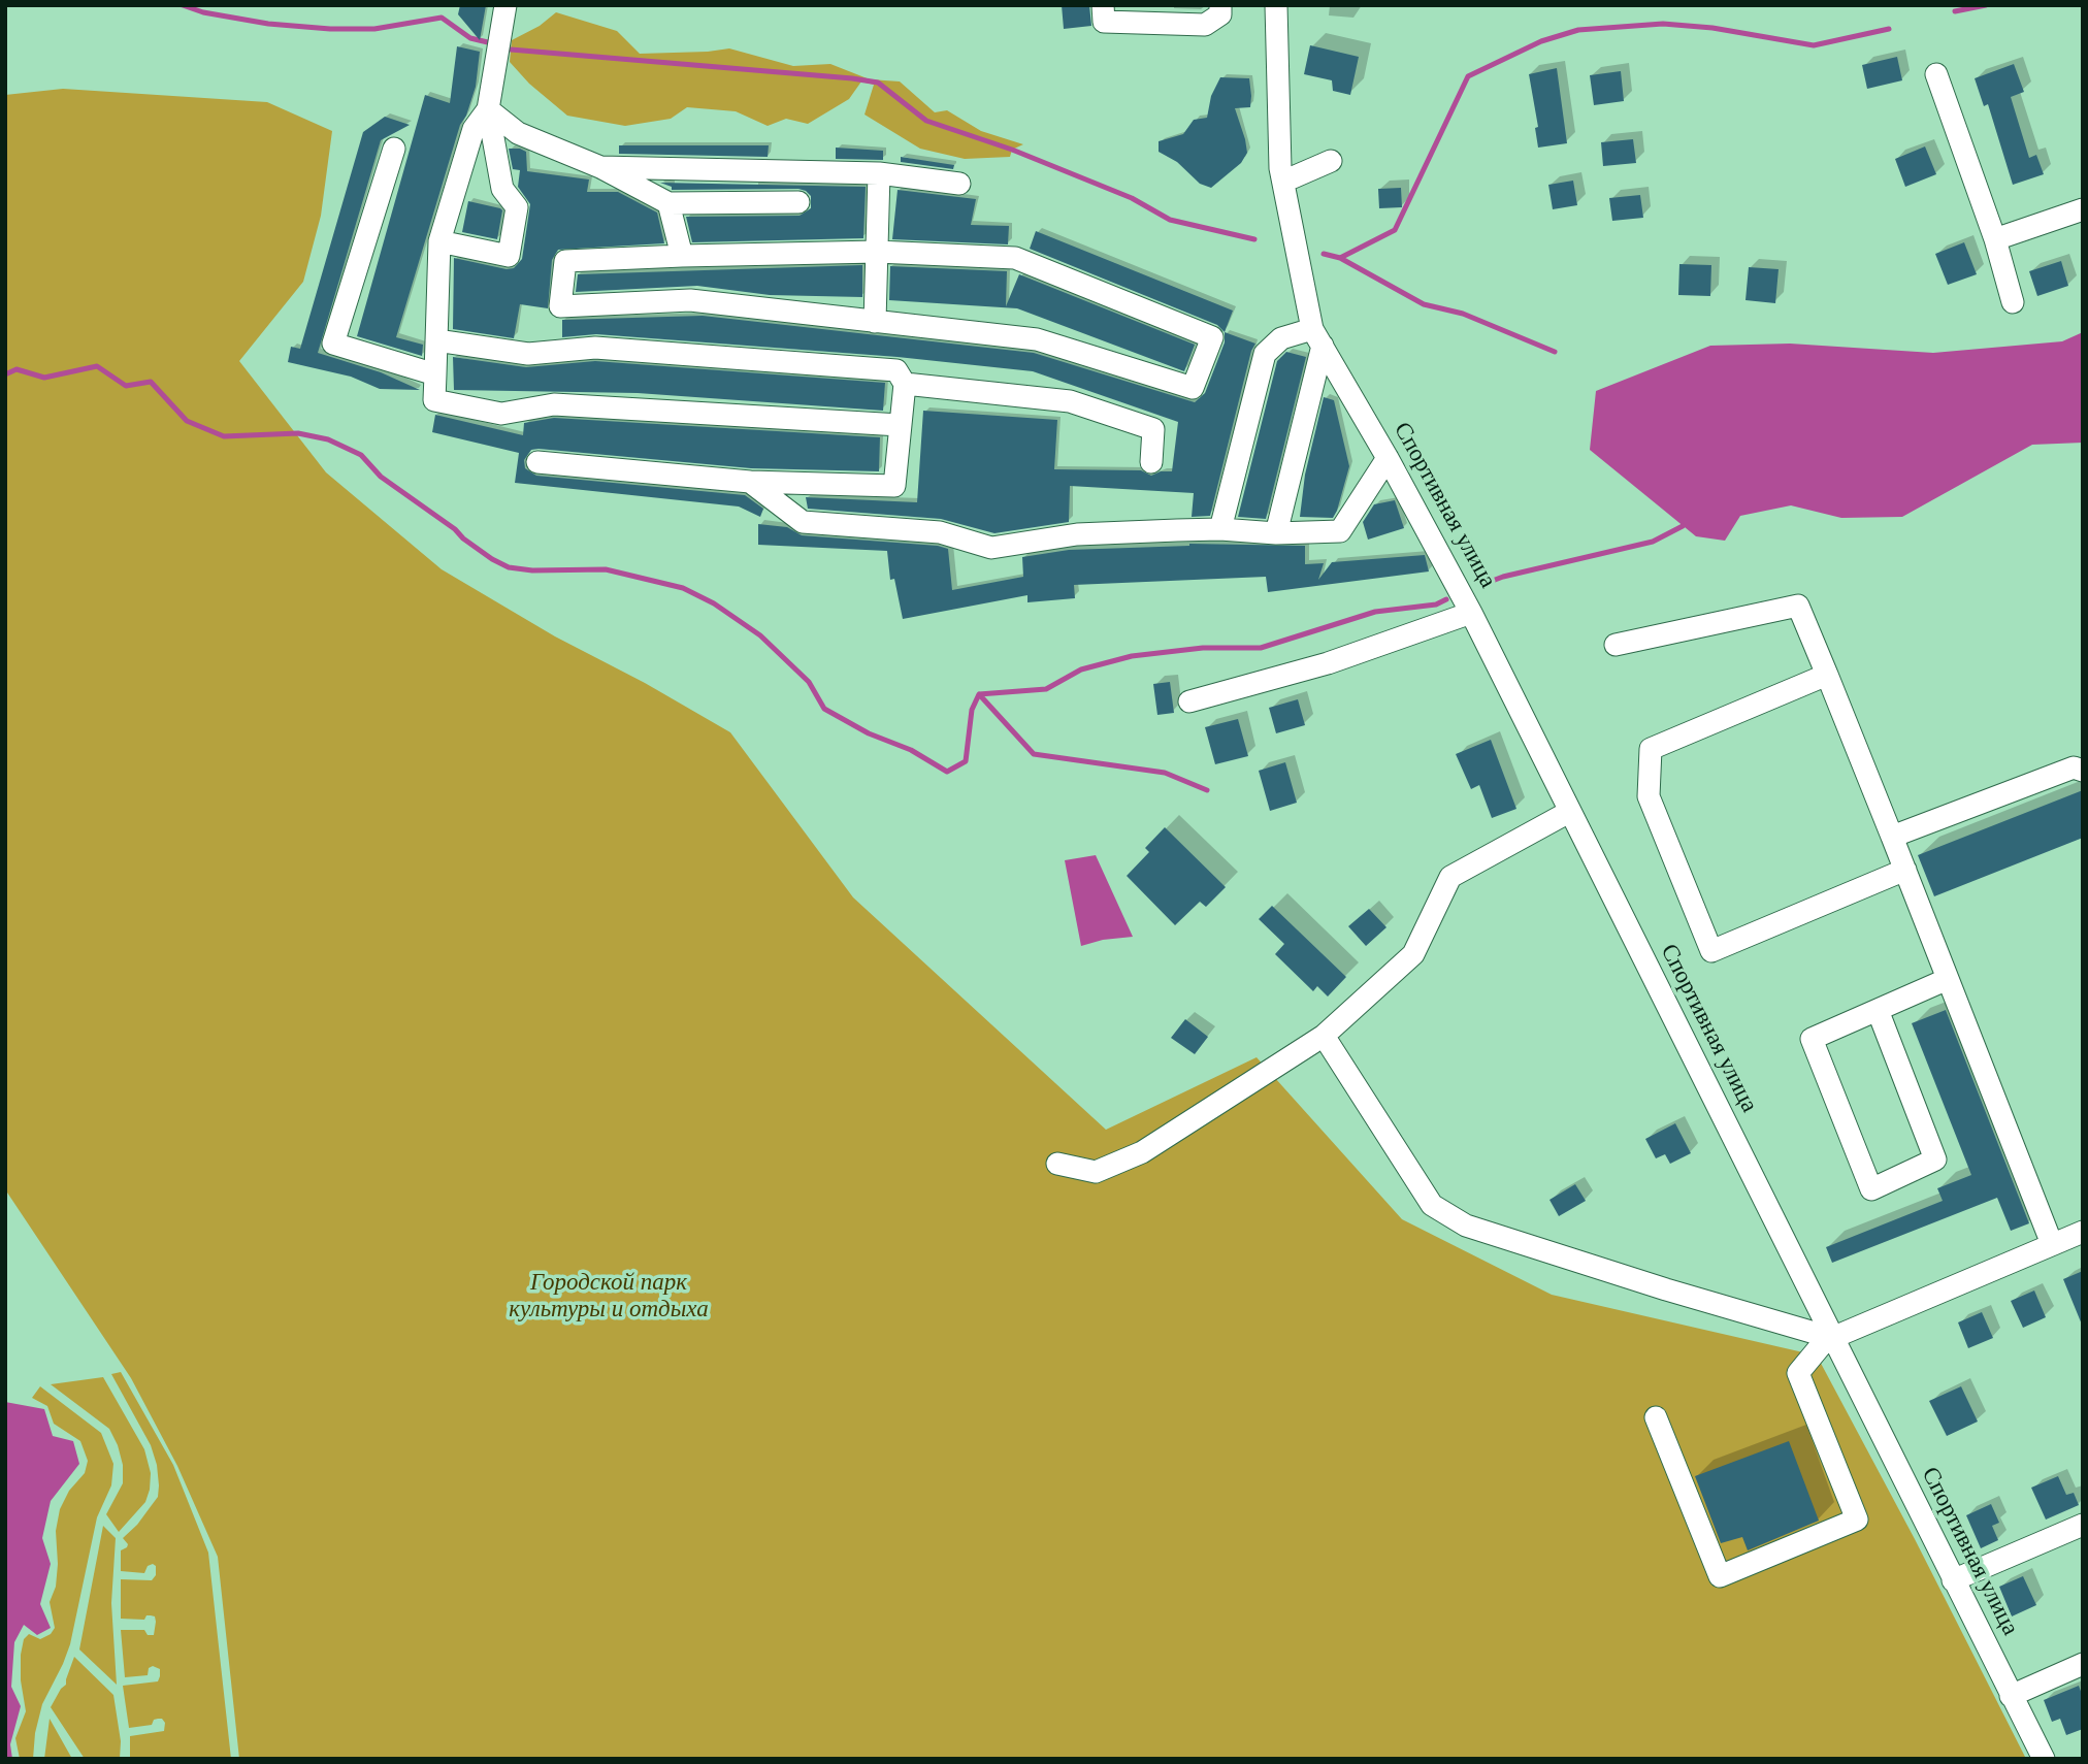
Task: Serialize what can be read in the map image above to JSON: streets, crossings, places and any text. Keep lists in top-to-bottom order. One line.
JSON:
{"streets":{"street":["Спортивная улица"]},"parks":["Городской парк культуры и отдыха"]}
